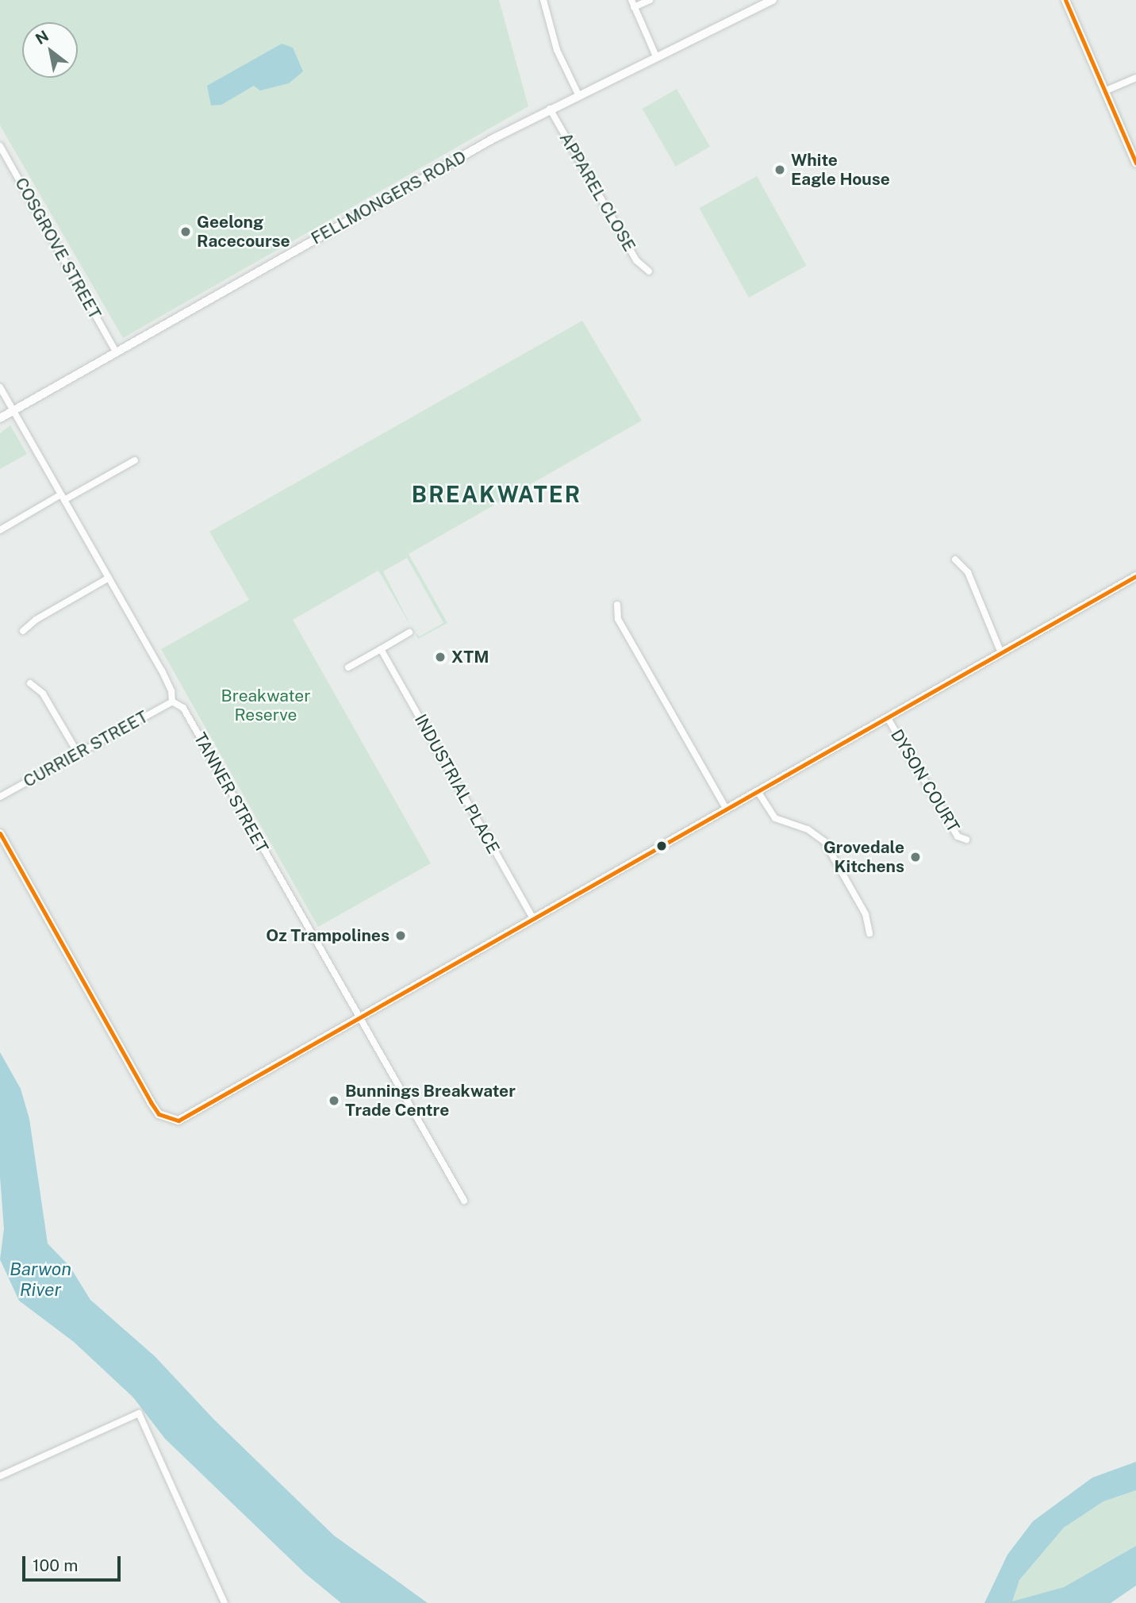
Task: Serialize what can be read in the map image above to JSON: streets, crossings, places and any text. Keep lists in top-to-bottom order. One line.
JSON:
{"streets":{"street":["APPAREL CLOSE","FELLMONGERS ROAD","COSGROVE STREET","CURRIER STREET","DYSON COURT","INDUSTRIAL PLACE","TANNER STREET"]},"crossings":[["APPAREL CLOSE","FELLMONGERS ROAD"],["FELLMONGERS ROAD","COSGROVE STREET"],["FELLMONGERS ROAD","TANNER STREET"],["CURRIER STREET","TANNER STREET"]],"districts":["BREAKWATER"],"water":["Barwon River"],"parks":["Breakwater Reserve"],"places":["White Eagle House","Geelong Racecourse","XTM","Grovedale Kitchens","Oz Trampolines","Bunnings Breakwater Trade Centre"],"scale_bar":"100 m","north":"top left"}
